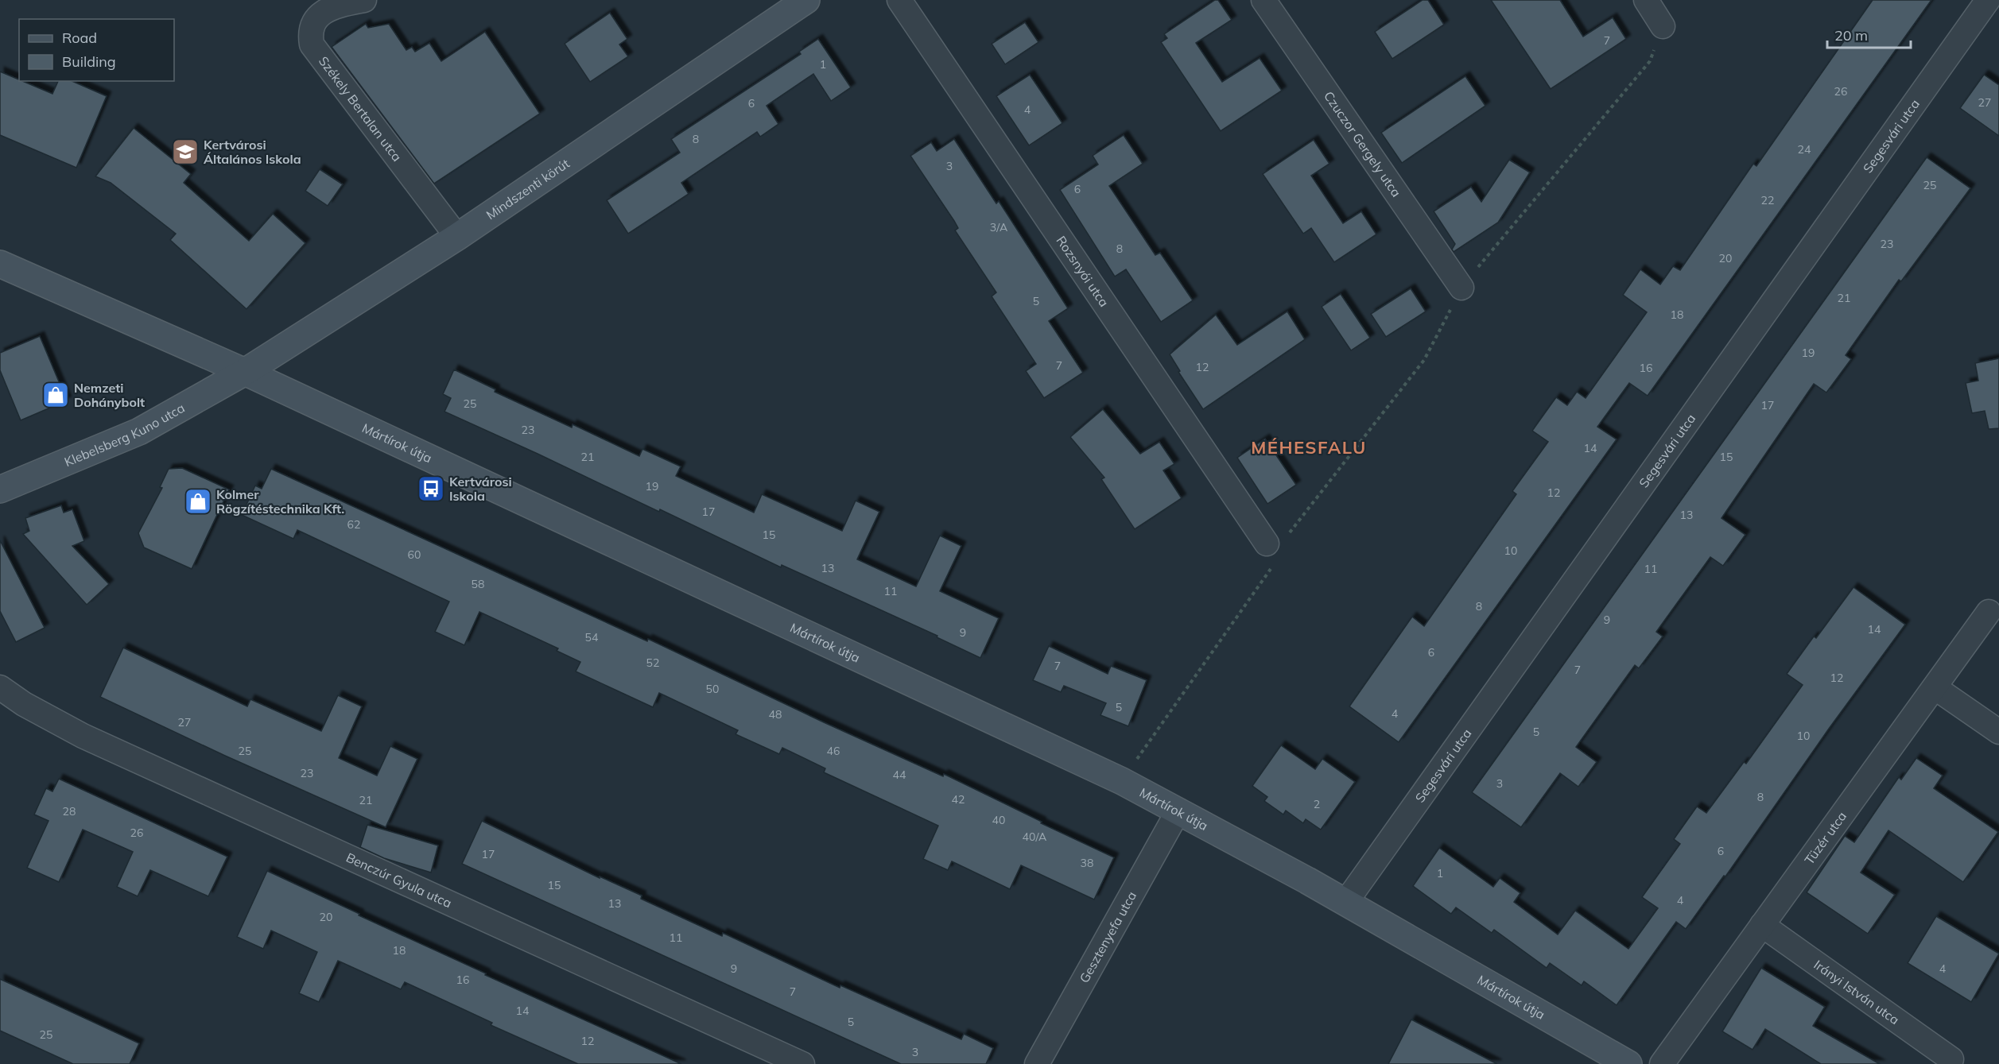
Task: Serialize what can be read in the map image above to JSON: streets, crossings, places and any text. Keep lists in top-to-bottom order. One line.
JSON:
{"streets":{"street":["Székely Bertalan utca","Segesvári utca","Czuczor Gergely utca","Mindszenti körút","Rozsnyói utca","Klebelsberg Kuno utca","Mártírok útja","Tüzér utca","Benczúr Gyula utca","Gesztenyefa utca","Irányi István utca"]},"crossings":[["Székely Bertalan utca","Mindszenti körút"],["Segesvári utca","Mártírok útja"],["Mindszenti körút","Klebelsberg Kuno utca"],["Mindszenti körút","Mártírok útja"],["Klebelsberg Kuno utca","Mártírok útja"],["Mártírok útja","Gesztenyefa utca"],["Tüzér utca","Irányi István utca"]],"districts":["MÉHESFALU"],"places":{"school or university":["Kertvárosi Általános Iskola"],"shop":["Nemzeti Dohánybolt","Kolmer Rögzítéstechnika Kft."],"bus stop":["Kertvárosi Iskola"]},"house_numbers":["7","1","26","27","6","4","8","24","3","25","6","22","3/A","23","8","20","21","5","18","19","7","12","16","25","17","23","14","21","15","19","12","17","13","62","15","10","60","13","11","58","11","8","9","14","9","54","6","52","7","7","12","50","5","4","48","27","5","10","25","46","23","44","3","8","42","21","2","28","40","26","40/A","6","17","38","1","15","4","13","20","11","18","9","4","16","7","14","5","25","12","3"],"legend":["Road","Building"],"scale_bar":"20 m"}
